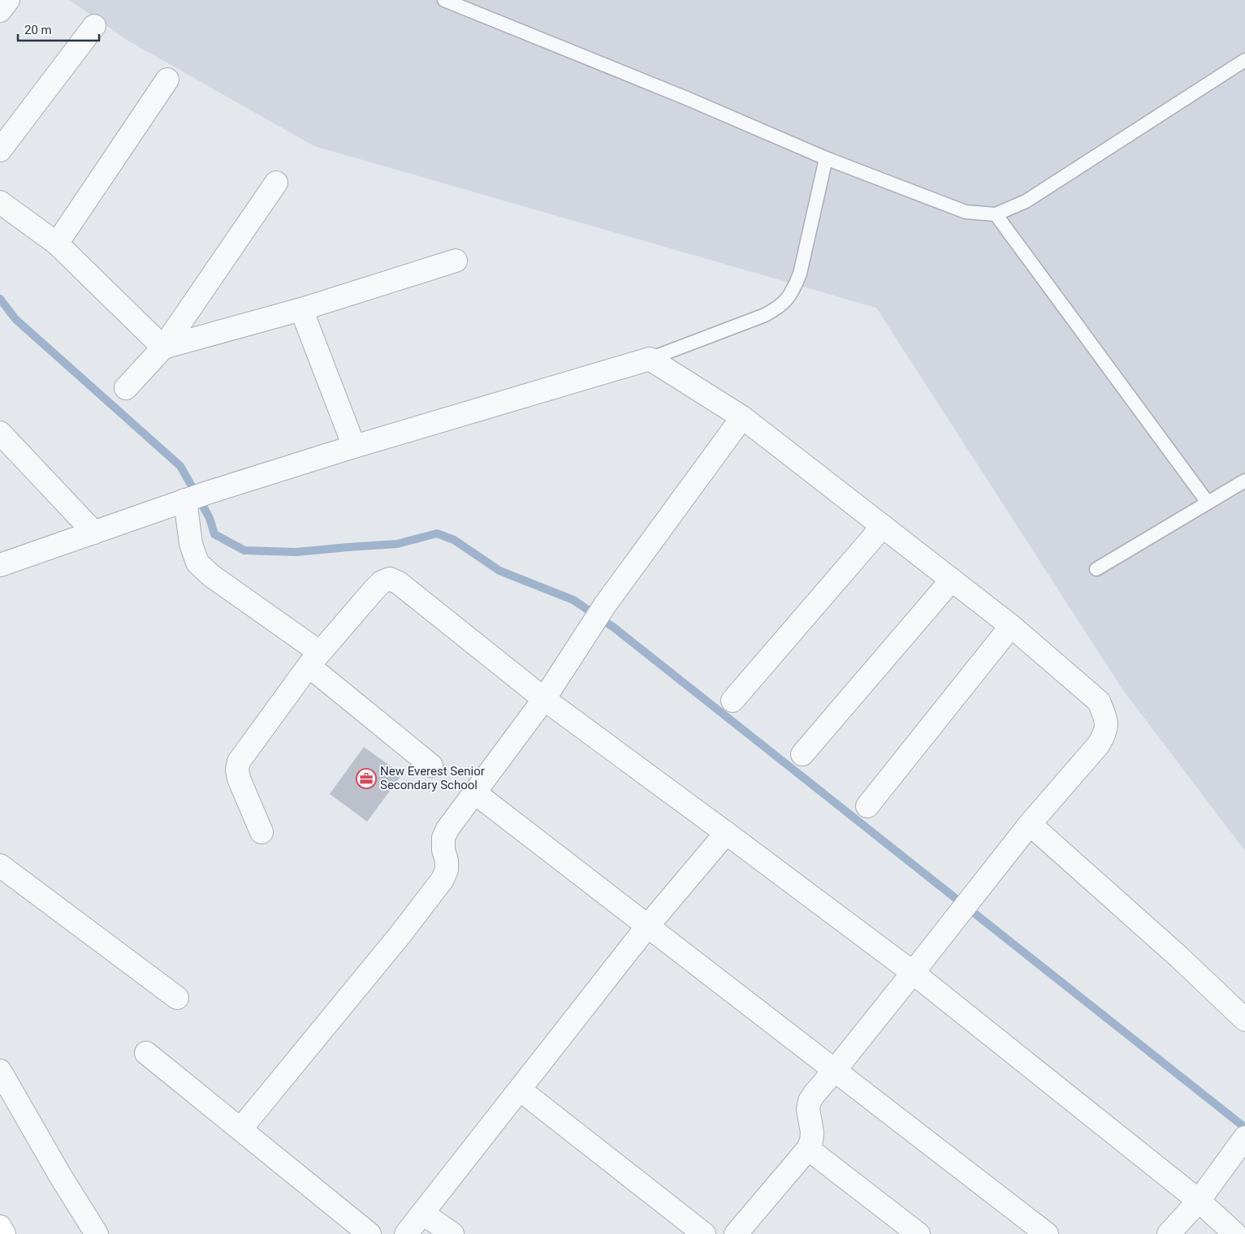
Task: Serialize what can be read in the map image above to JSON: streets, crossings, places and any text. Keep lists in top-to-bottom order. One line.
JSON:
{"places":{"office":["New Everest Senior Secondary School"]},"scale_bar":"20 m"}
